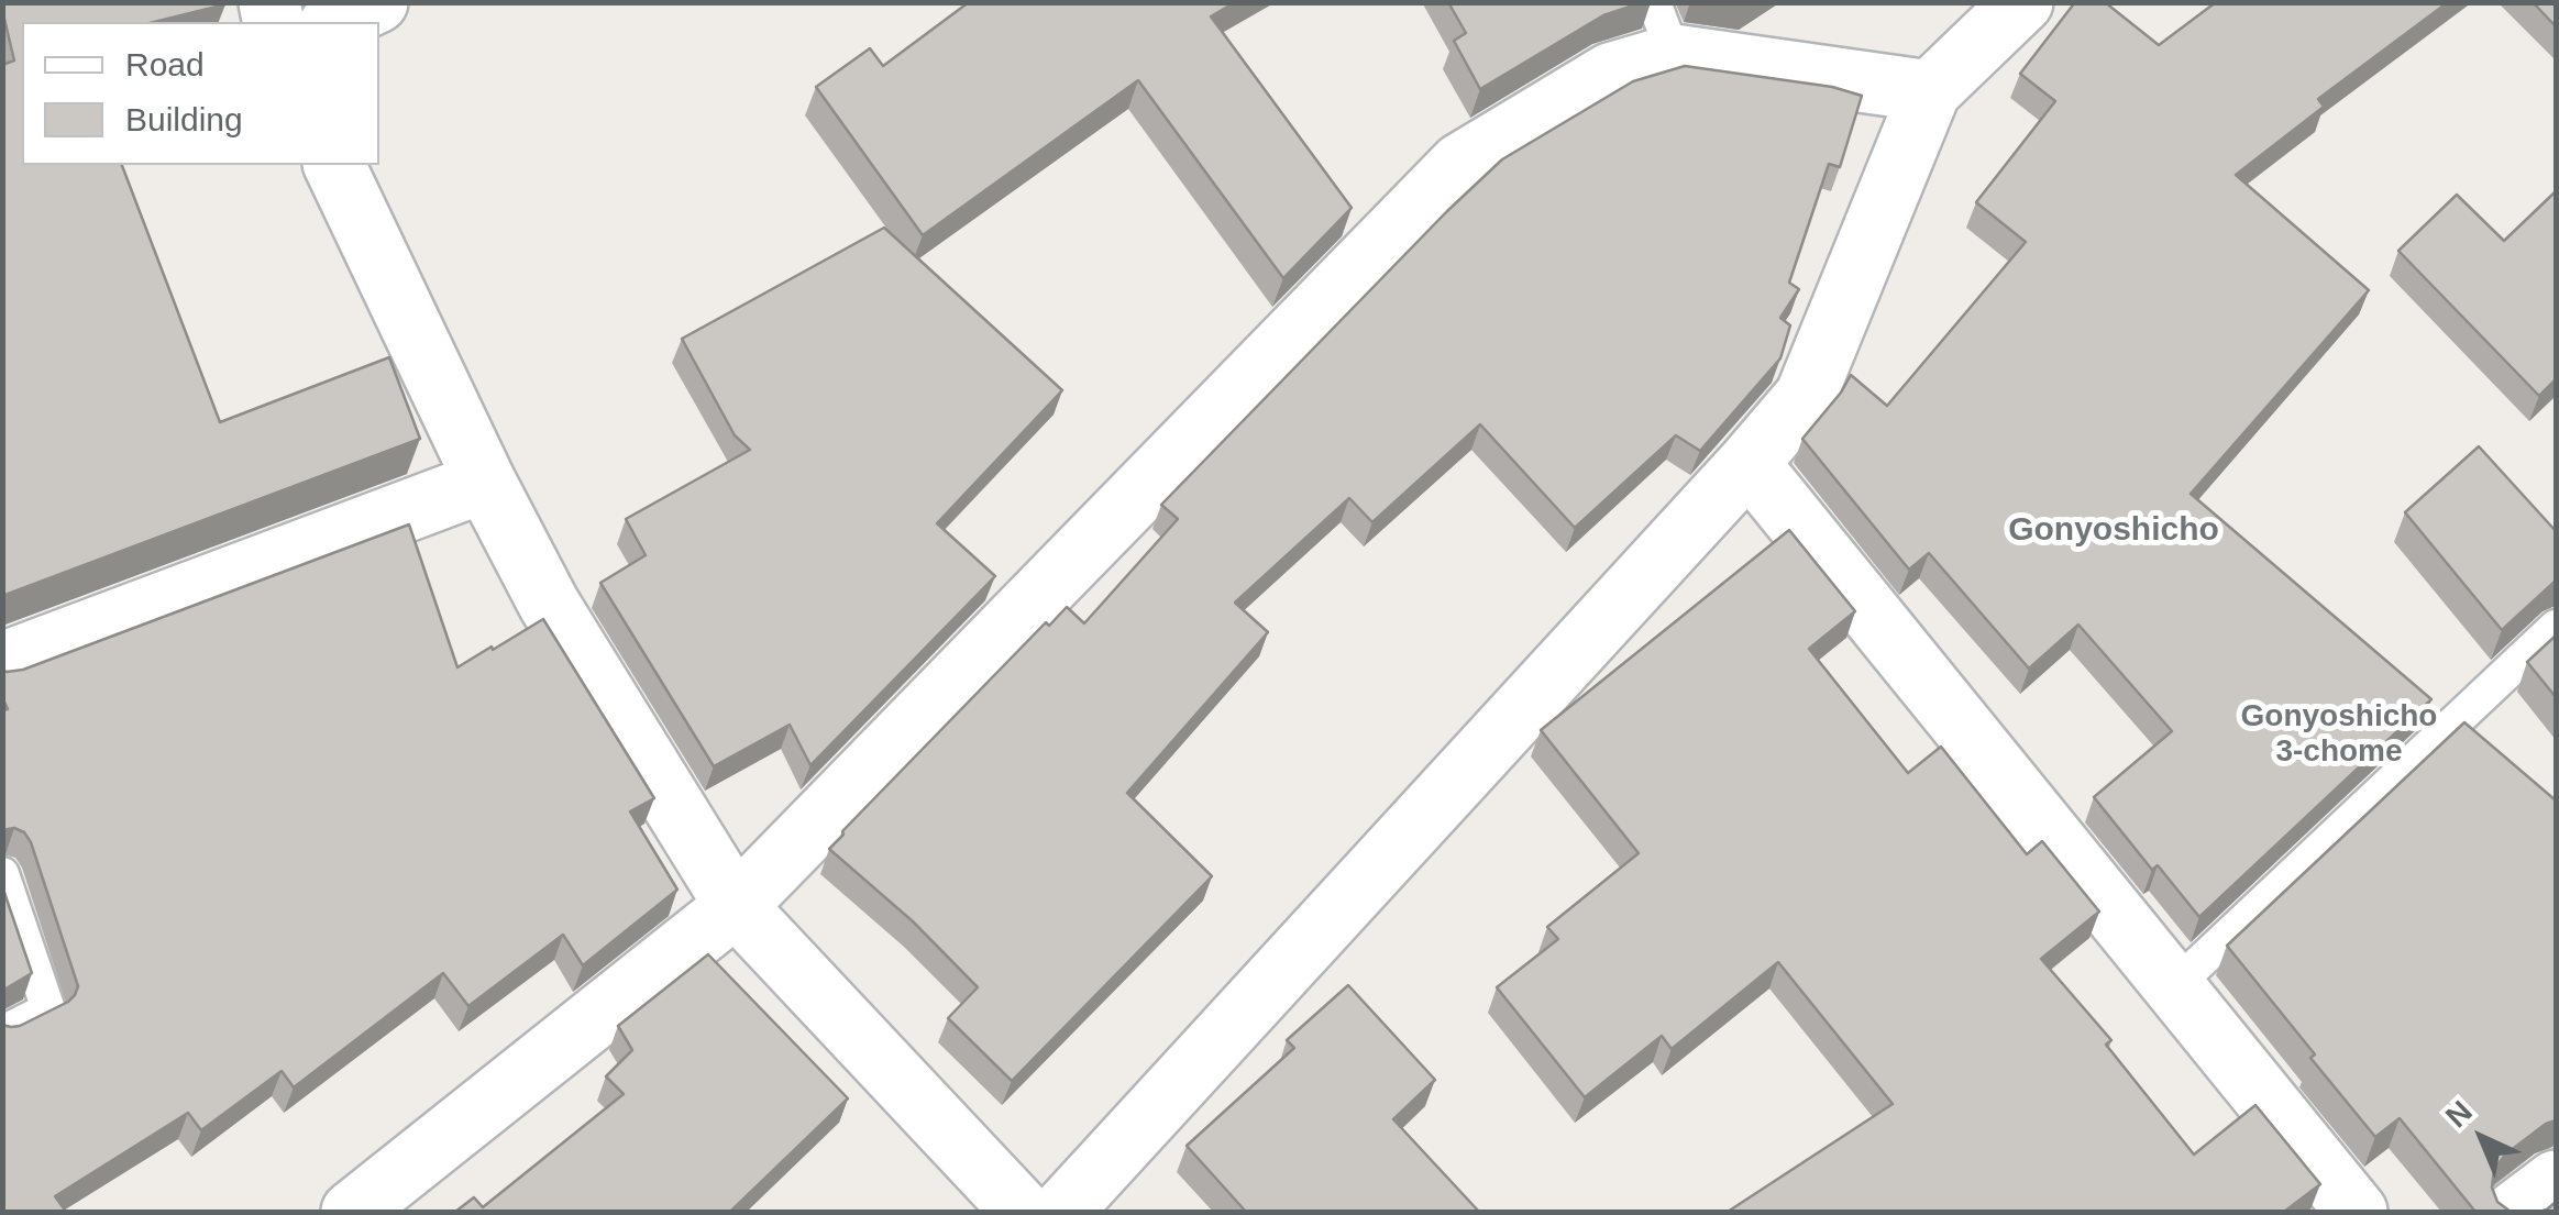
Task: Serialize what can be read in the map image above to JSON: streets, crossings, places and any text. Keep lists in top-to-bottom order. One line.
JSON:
{"districts":["Gonyoshicho","Gonyoshicho 3-chome"],"legend":["Road","Building"],"north":"top left"}
